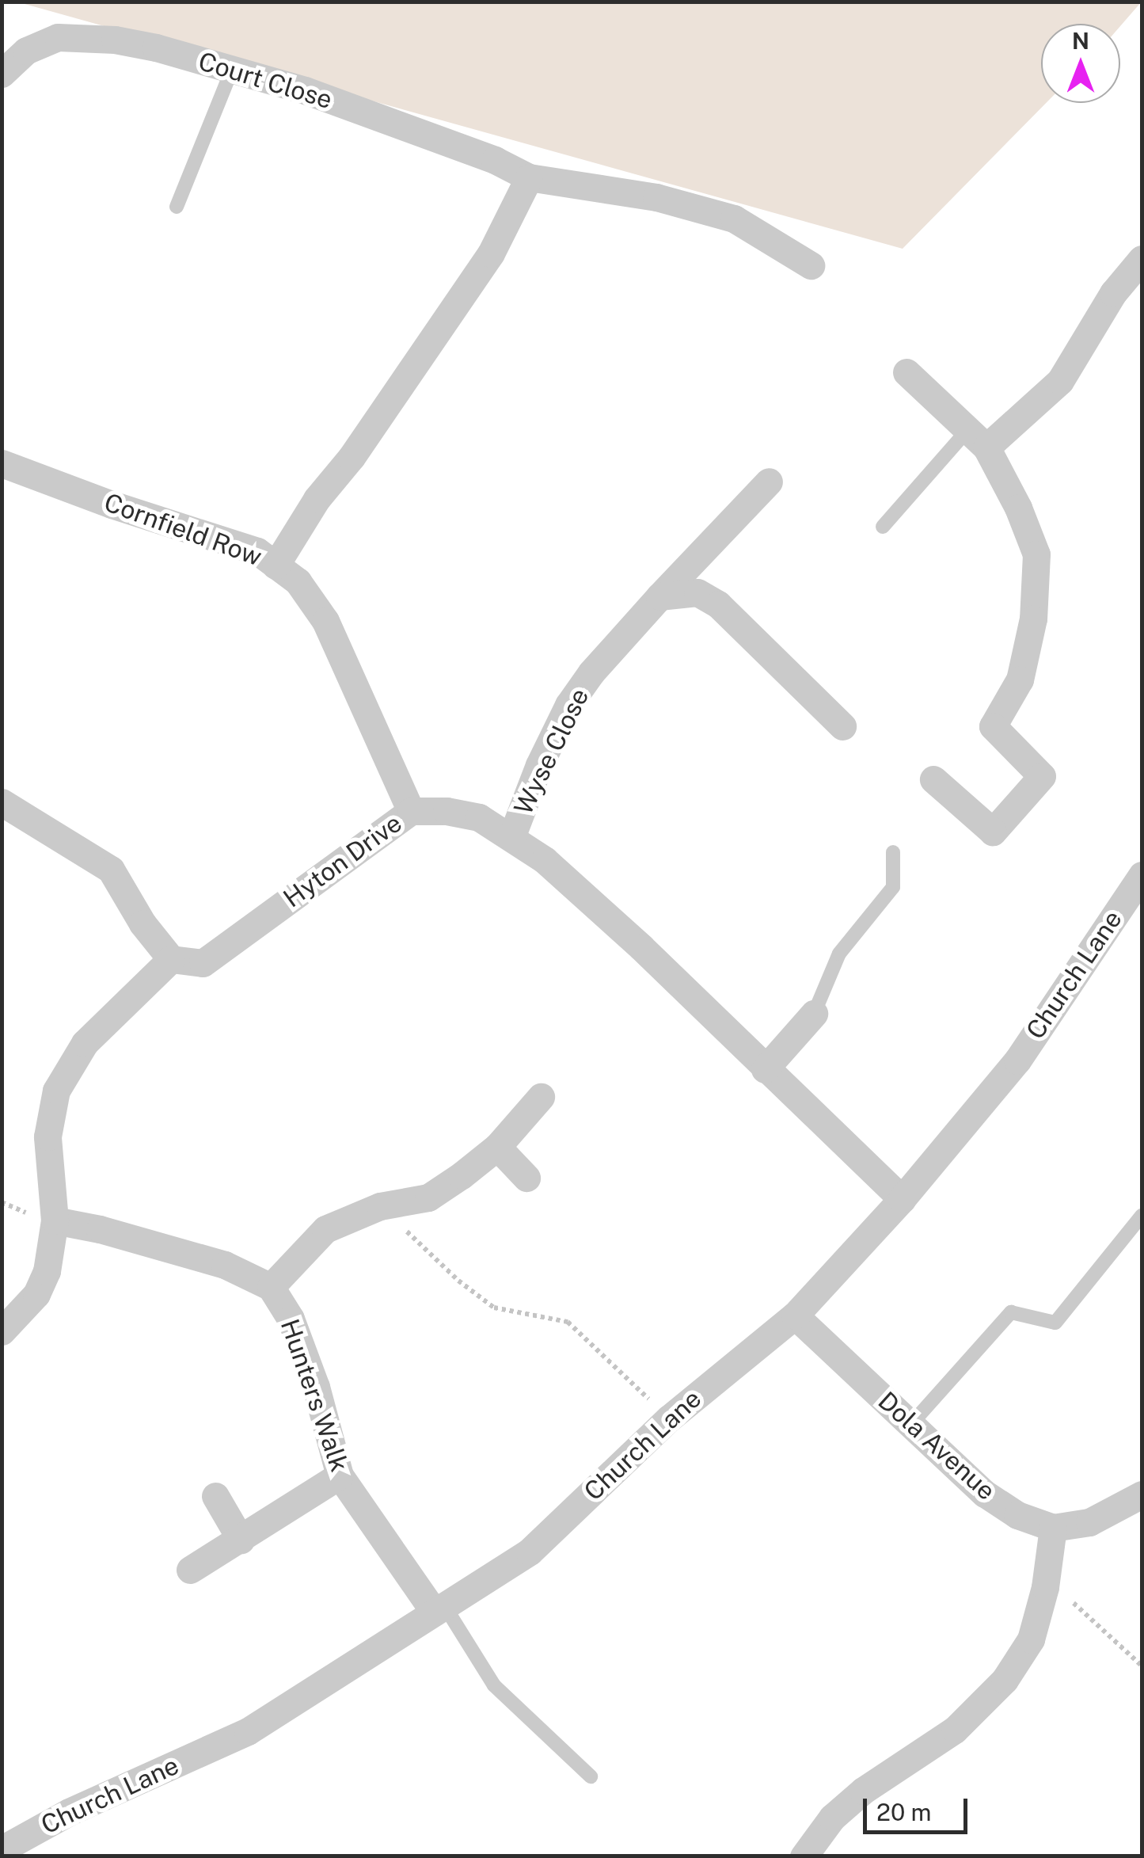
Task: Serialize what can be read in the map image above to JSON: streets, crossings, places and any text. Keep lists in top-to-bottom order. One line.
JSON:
{"streets":{"street":["Court Close","Cornfield Row","Wyse Close","Hyton Drive","Church Lane","Hunters Walk","Dola Avenue"]},"crossings":[["Cornfield Row","Hyton Drive"],["Wyse Close","Hyton Drive"],["Hyton Drive","Church Lane"],["Church Lane","Hunters Walk"],["Church Lane","Dola Avenue"]],"scale_bar":"20 m","north":"top"}
